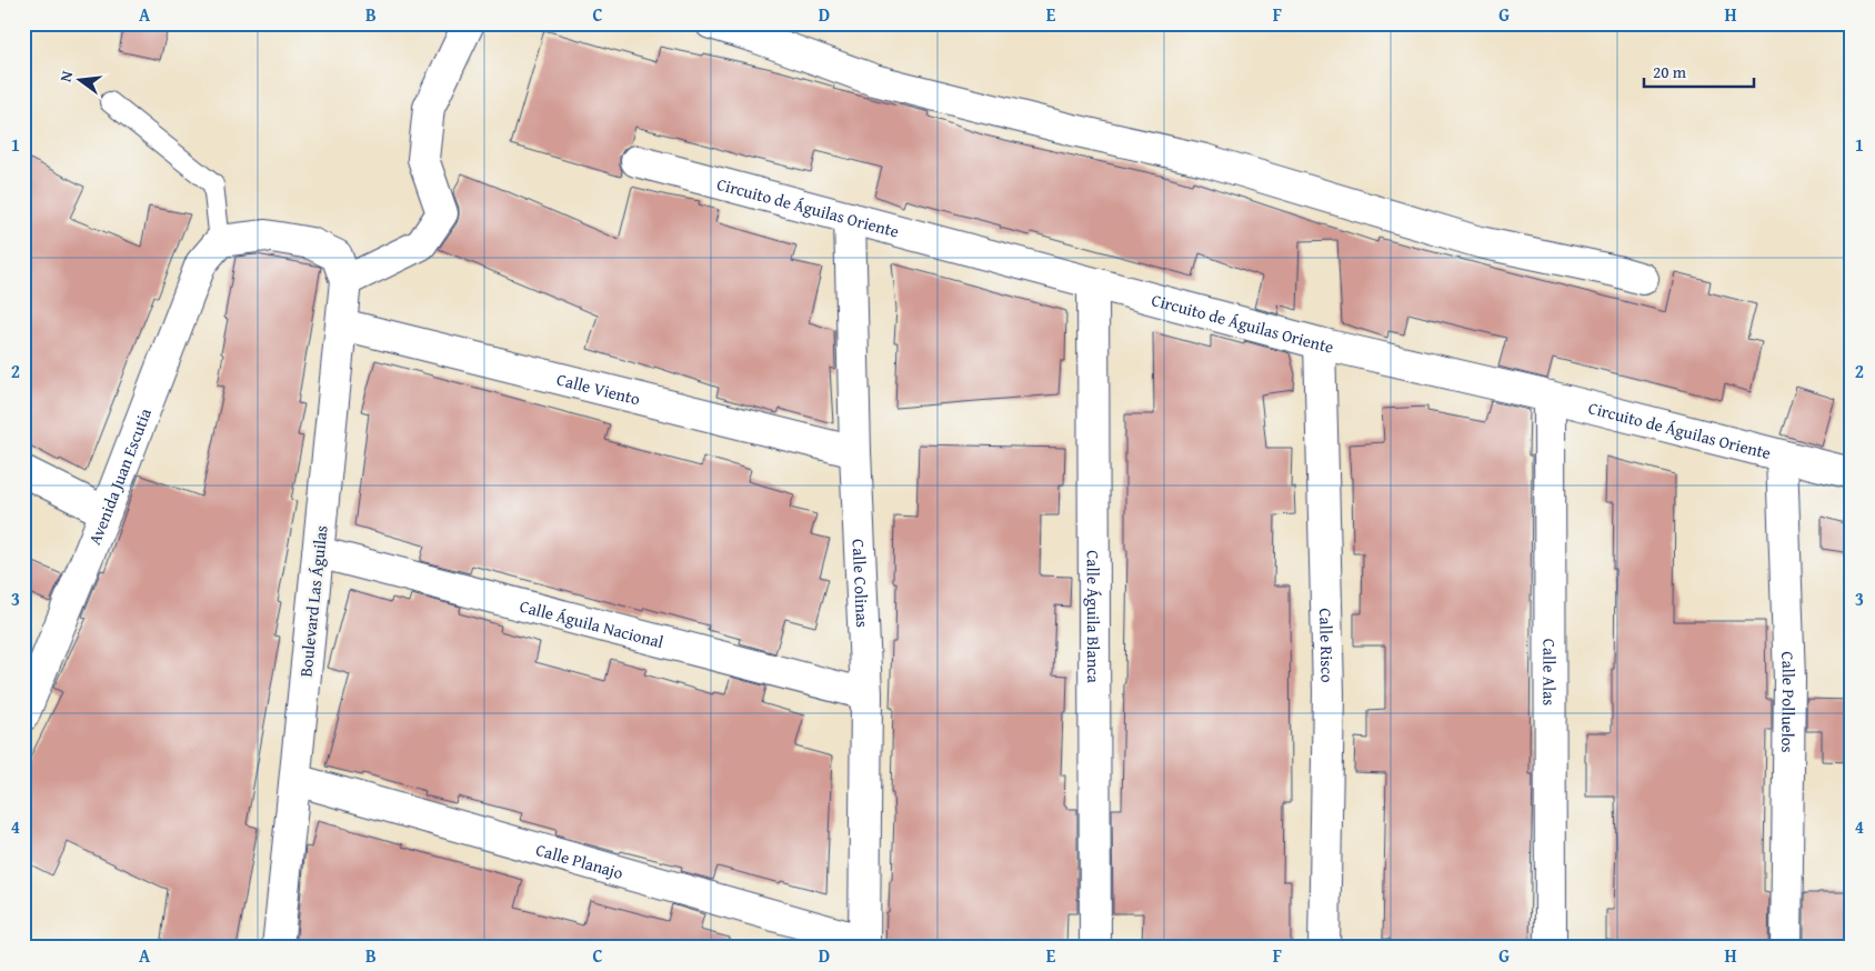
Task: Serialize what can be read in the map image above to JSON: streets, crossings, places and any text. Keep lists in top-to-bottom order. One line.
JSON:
{"streets":{"street":["Circuito de Águilas Oriente","Calle Viento","Avenida Juan Escutia","Calle Colinas","Boulevard Las Águilas","Calle Águila Blanca","Calle Águila Nacional","Calle Risco","Calle Alas","Calle Polluelos","Calle Planajo"]},"crossings":[["Circuito de Águilas Oriente","Calle Colinas"],["Circuito de Águilas Oriente","Calle Águila Blanca"],["Circuito de Águilas Oriente","Calle Risco"],["Circuito de Águilas Oriente","Calle Alas"],["Circuito de Águilas Oriente","Calle Polluelos"],["Calle Viento","Calle Colinas"],["Calle Viento","Boulevard Las Águilas"],["Calle Colinas","Calle Águila Nacional"],["Calle Colinas","Calle Planajo"],["Boulevard Las Águilas","Calle Águila Nacional"],["Boulevard Las Águilas","Calle Planajo"]],"scale_bar":"20 m","north":"left","grid":{"columns":["A","B","C","D","E","F","G","H"],"rows":["1","2","3","4"]}}
